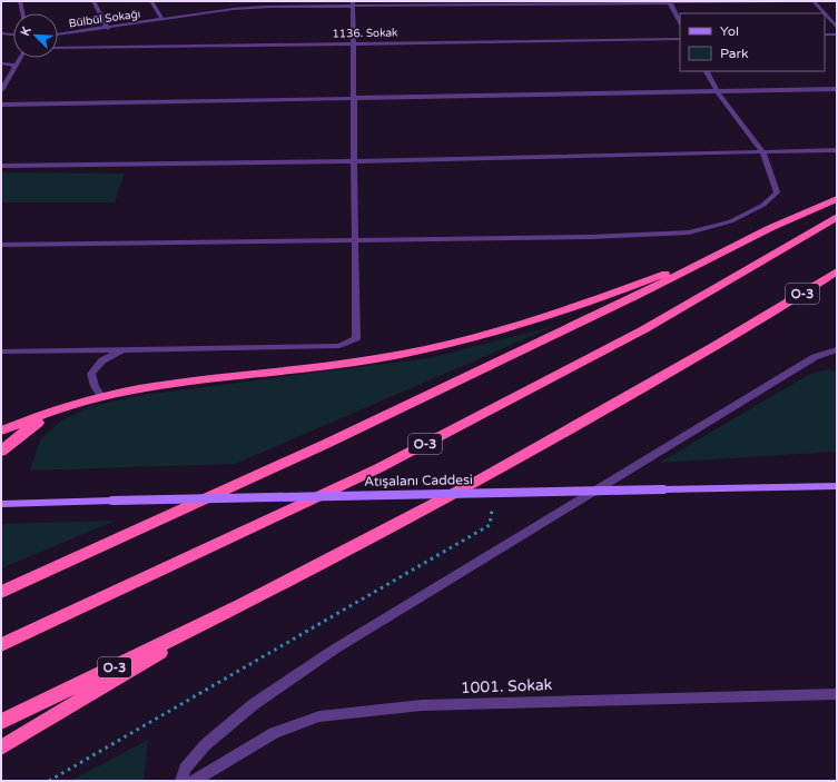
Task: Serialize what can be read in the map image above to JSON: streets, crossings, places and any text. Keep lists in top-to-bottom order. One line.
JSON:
{"streets":{"highway":["O-3"],"main road":["Atışalanı Caddesi"],"street":["Bülbül Sokağı","1136. Sokak","1001. Sokak"]},"legend":["Yol","Park"],"north":"top left"}
